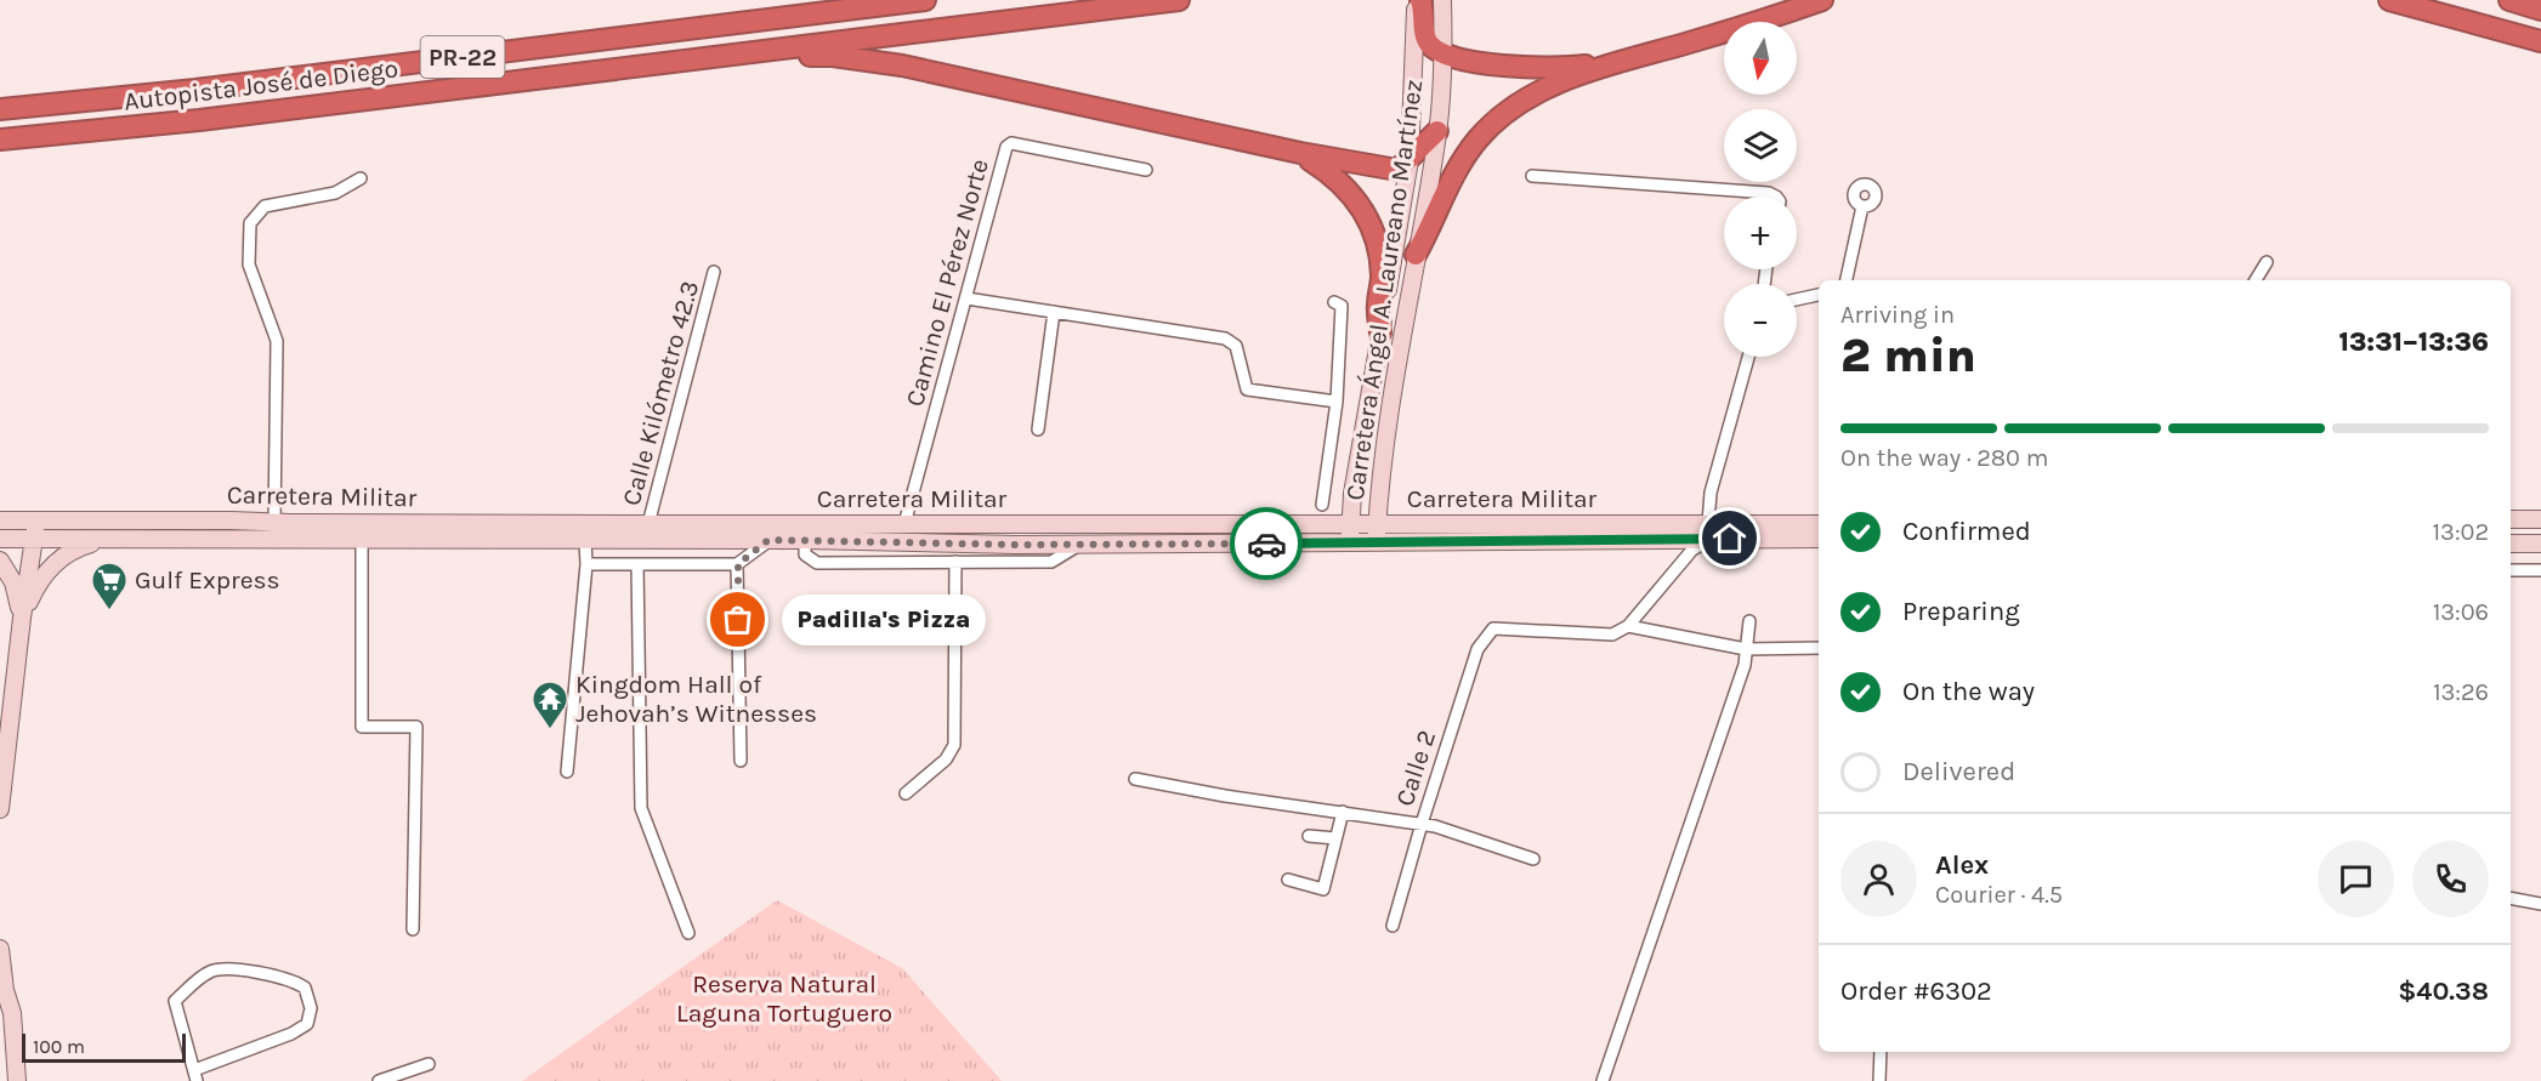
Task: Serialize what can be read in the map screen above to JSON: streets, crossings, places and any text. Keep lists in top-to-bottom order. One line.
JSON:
{"streets":{"highway":["PR-22","Autopista José de Diego"],"main road":["Carretera Ángel A. Laureano Martínez","Carretera Militar"],"street":["Camino El Pérez Norte","Calle Kilómetro 42.3","Calle 2"]},"crossings":[["Camino El Pérez Norte","Carretera Militar"],["Carretera Ángel A. Laureano Martínez","Carretera Militar"],["Calle Kilómetro 42.3","Carretera Militar"]],"parks":["Reserva Natural Laguna Tortuguero"],"places":{"supermarket":["Gulf Express"],"other":["Padilla's Pizza"],"temple":["Kingdom Hall of Jehovah’s Witnesses"]},"scale_bar":"100 m","north":"bottom","page":{"map_buttons":["+","−"],"heading":["2 min","Arriving in","13:31–13:36"],"panel":["Alex","Courier · 4.5","Order #6302","$40.38"],"bar":"On the way · 280 m","list":[["Confirmed","13:02"],["Preparing","13:06"],["On the way","13:26"],"Delivered"],"bubble":"Padilla's Pizza","scale":"100 m"}}
